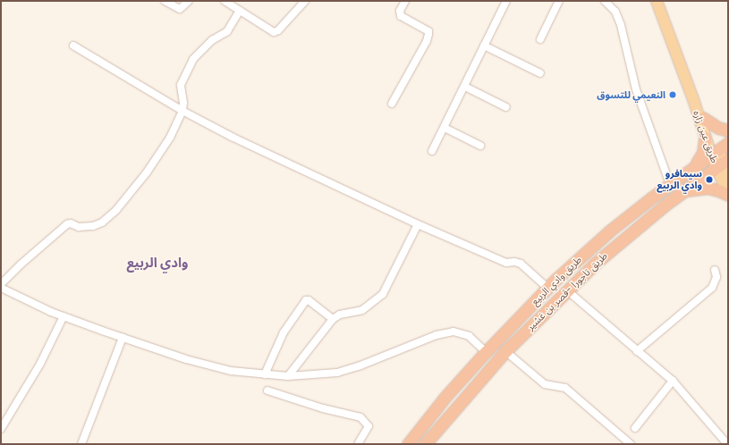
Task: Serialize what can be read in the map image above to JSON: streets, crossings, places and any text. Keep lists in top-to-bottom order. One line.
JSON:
{"streets":{"highway":["طريق وادي الربيع","طريق تاجورا -قصر بن غشير"],"main road":["طريق عين زاره"]},"crossings":[["طريق عين زاره","طريق وادي الربيع"],["طريق عين زاره","طريق تاجورا -قصر بن غشير"]],"districts":["وادي الربيع"],"places":["النعيمي للتسوق","سيمافرو وادي الربيع"]}
